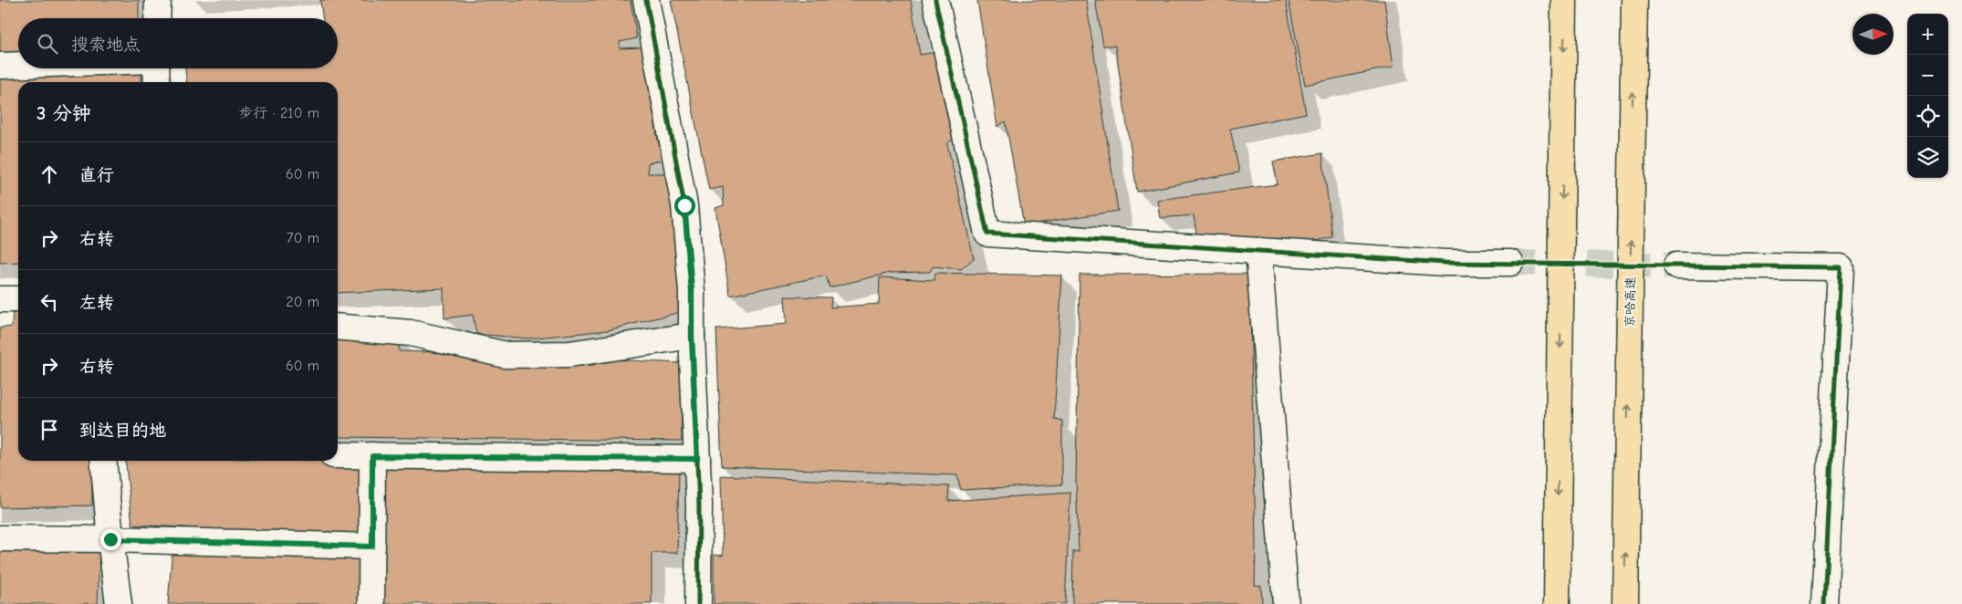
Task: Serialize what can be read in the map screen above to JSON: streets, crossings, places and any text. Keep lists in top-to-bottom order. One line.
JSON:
{"streets":{"highway":["京哈高速"]},"north":"right","page":{"map_buttons":["+","−"],"search":"搜索地点","heading":["3 分钟","步行 · 210 m"],"list":[["直行","60 m"],["右转","70 m"],["左转","20 m"],["右转","60 m"],"到达目的地"]}}
